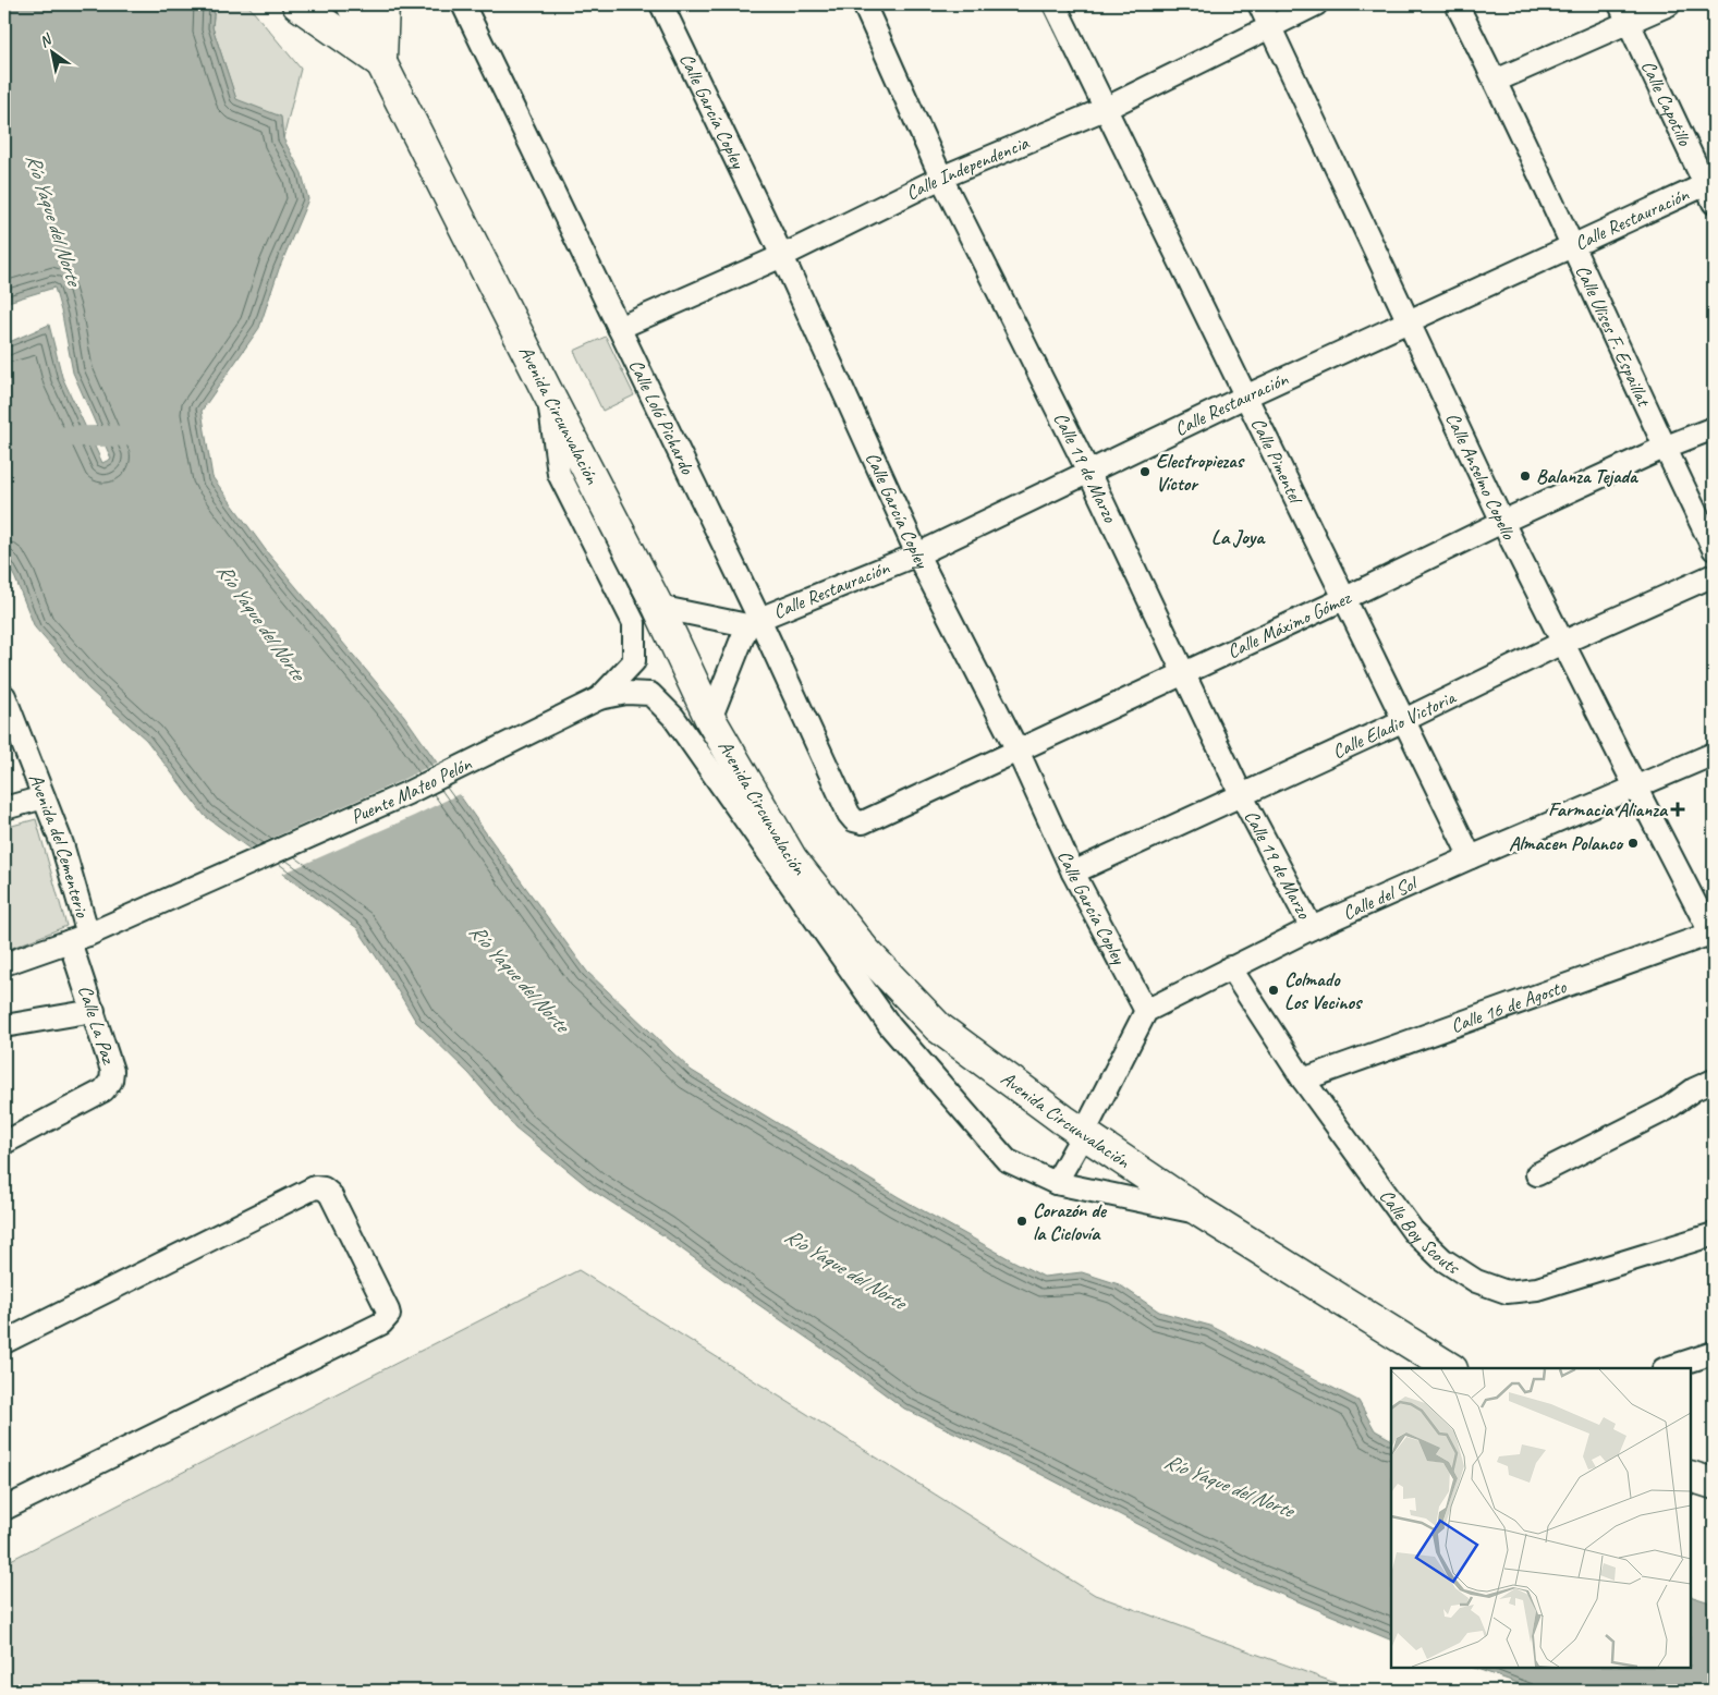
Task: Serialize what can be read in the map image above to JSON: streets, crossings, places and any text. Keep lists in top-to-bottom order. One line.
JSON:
{"streets":{"main road":["Avenida Circunvalación"],"street":["Calle Capotillo","Calle García Copley","Calle Independencia","Calle Restauración","Calle Ulises F. Espaillat","Calle Loló Pichardo","Calle Pimentel","Calle 19 de Marzo","Calle Anselmo Copello","Calle Máximo Gómez","Calle Eladio Victoria","Puente Mateo Pelón","Avenida del Cementerio","Calle del Sol","Calle 16 de Agosto","Calle La Paz","Calle Boy Scouts"]},"crossings":[["Calle Capotillo","Calle Restauración"],["Calle García Copley","Calle Independencia"],["Calle García Copley","Calle Restauración"],["Calle García Copley","Calle Máximo Gómez"],["Calle García Copley","Calle Eladio Victoria"],["Calle García Copley","Calle del Sol"],["Calle Independencia","Calle Loló Pichardo"],["Calle Independencia","Calle Pimentel"],["Calle Independencia","Calle 19 de Marzo"],["Calle Independencia","Calle Anselmo Copello"],["Calle Restauración","Calle Ulises F. Espaillat"],["Calle Restauración","Calle Loló Pichardo"],["Calle Restauración","Calle Pimentel"],["Calle Restauración","Calle 19 de Marzo"],["Calle Restauración","Calle Anselmo Copello"],["Calle Ulises F. Espaillat","Calle Máximo Gómez"],["Calle Loló Pichardo","Calle Máximo Gómez"],["Calle Pimentel","Calle Máximo Gómez"],["Calle Pimentel","Calle Eladio Victoria"],["Calle Pimentel","Calle del Sol"],["Calle 19 de Marzo","Calle Máximo Gómez"],["Calle 19 de Marzo","Calle Eladio Victoria"],["Calle 19 de Marzo","Calle del Sol"],["Calle Anselmo Copello","Calle Máximo Gómez"],["Calle Anselmo Copello","Calle Eladio Victoria"],["Calle Anselmo Copello","Calle del Sol"],["Calle Anselmo Copello","Calle 16 de Agosto"],["Puente Mateo Pelón","Avenida del Cementerio"],["Puente Mateo Pelón","Calle La Paz"],["Avenida del Cementerio","Calle La Paz"],["Calle del Sol","Calle Boy Scouts"],["Calle 16 de Agosto","Calle Boy Scouts"]],"districts":["La Joya"],"water":["Río Yaque del Norte"],"places":{"other":["Electropiezas Víctor","Balanza Tejada","Almacen Polanco","Colmado Los Vecinos","Corazón de la Ciclovía"],"health":["Farmacia Alianza"]},"north":"top left"}
